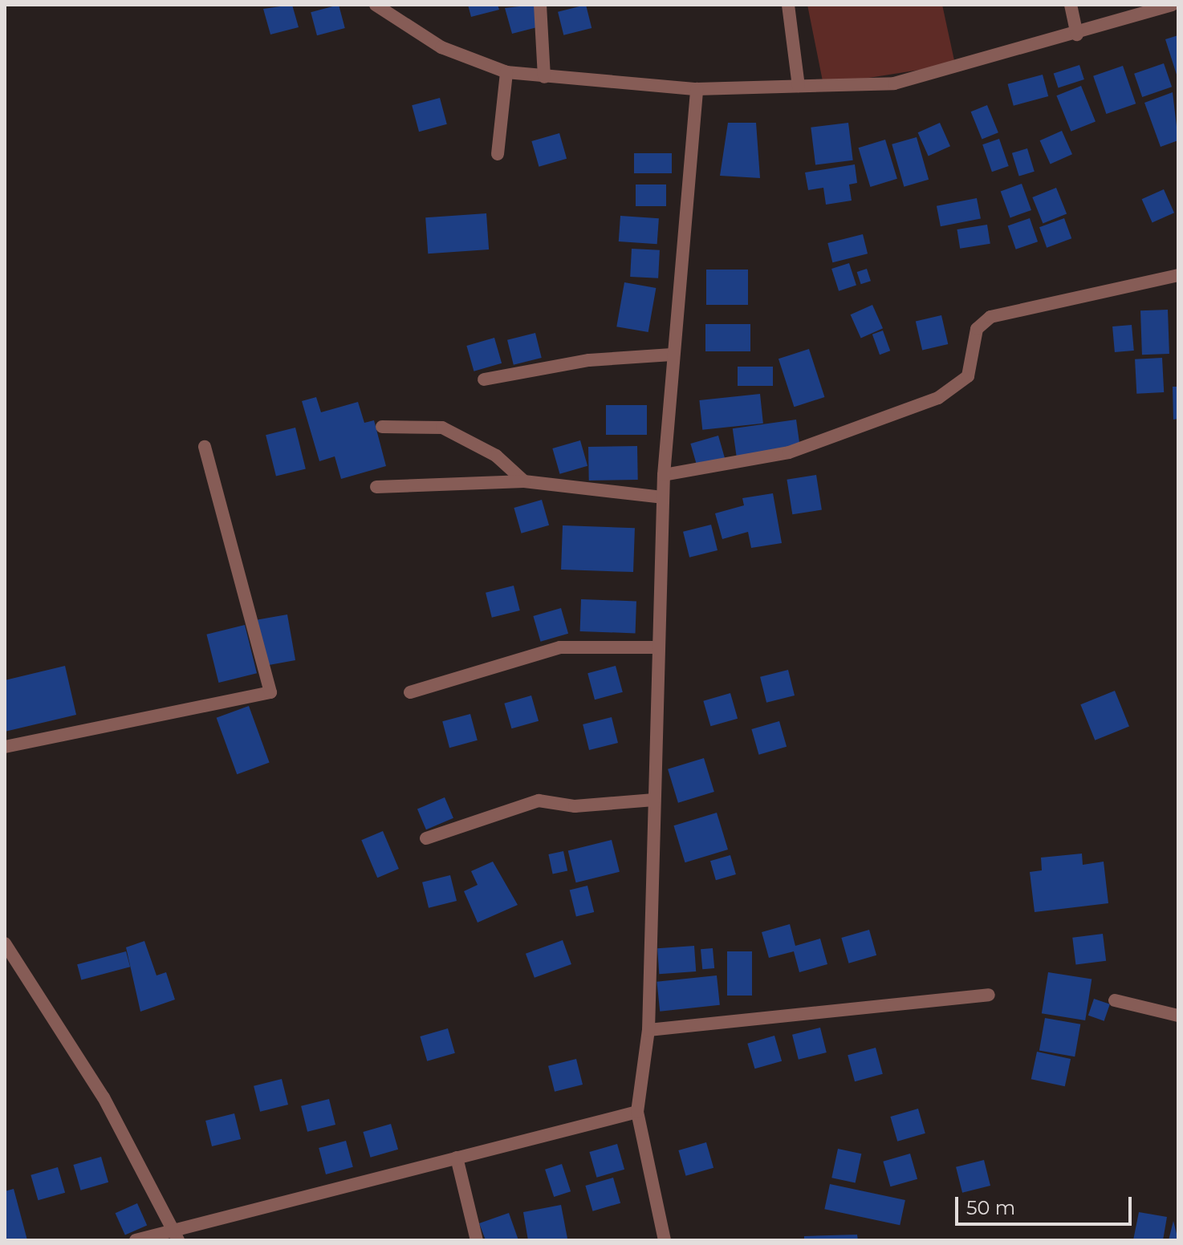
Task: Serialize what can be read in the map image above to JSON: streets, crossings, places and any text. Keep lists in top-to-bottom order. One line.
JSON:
{"scale_bar":"50 m"}
